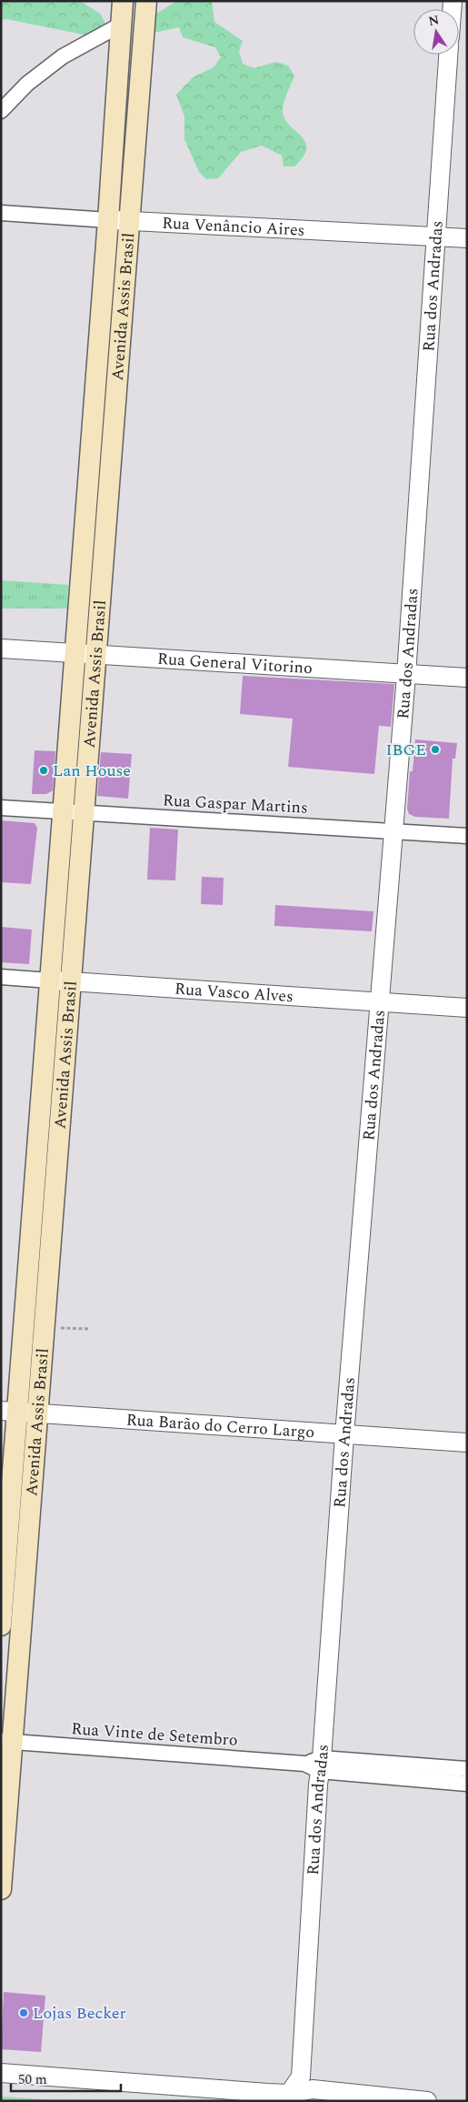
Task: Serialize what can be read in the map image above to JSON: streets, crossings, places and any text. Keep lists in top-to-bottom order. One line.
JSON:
{"streets":{"main road":["Avenida Assis Brasil"],"street":["Rua Venâncio Aires","Rua dos Andradas","Rua General Vitorino","Rua Gaspar Martins","Rua Vasco Alves","Rua Barão do Cerro Largo","Rua Vinte de Setembro"]},"crossings":[["Rua Venâncio Aires","Rua dos Andradas"],["Rua Venâncio Aires","Avenida Assis Brasil"],["Rua dos Andradas","Rua General Vitorino"],["Rua dos Andradas","Rua Gaspar Martins"],["Rua dos Andradas","Rua Vasco Alves"],["Rua dos Andradas","Rua Barão do Cerro Largo"],["Rua dos Andradas","Rua Vinte de Setembro"],["Avenida Assis Brasil","Rua General Vitorino"],["Avenida Assis Brasil","Rua Gaspar Martins"],["Avenida Assis Brasil","Rua Vasco Alves"],["Avenida Assis Brasil","Rua Barão do Cerro Largo"],["Avenida Assis Brasil","Rua Vinte de Setembro"]],"places":["IBGE","Lan House","Lojas Becker"],"scale_bar":"50 m","north":"top"}
